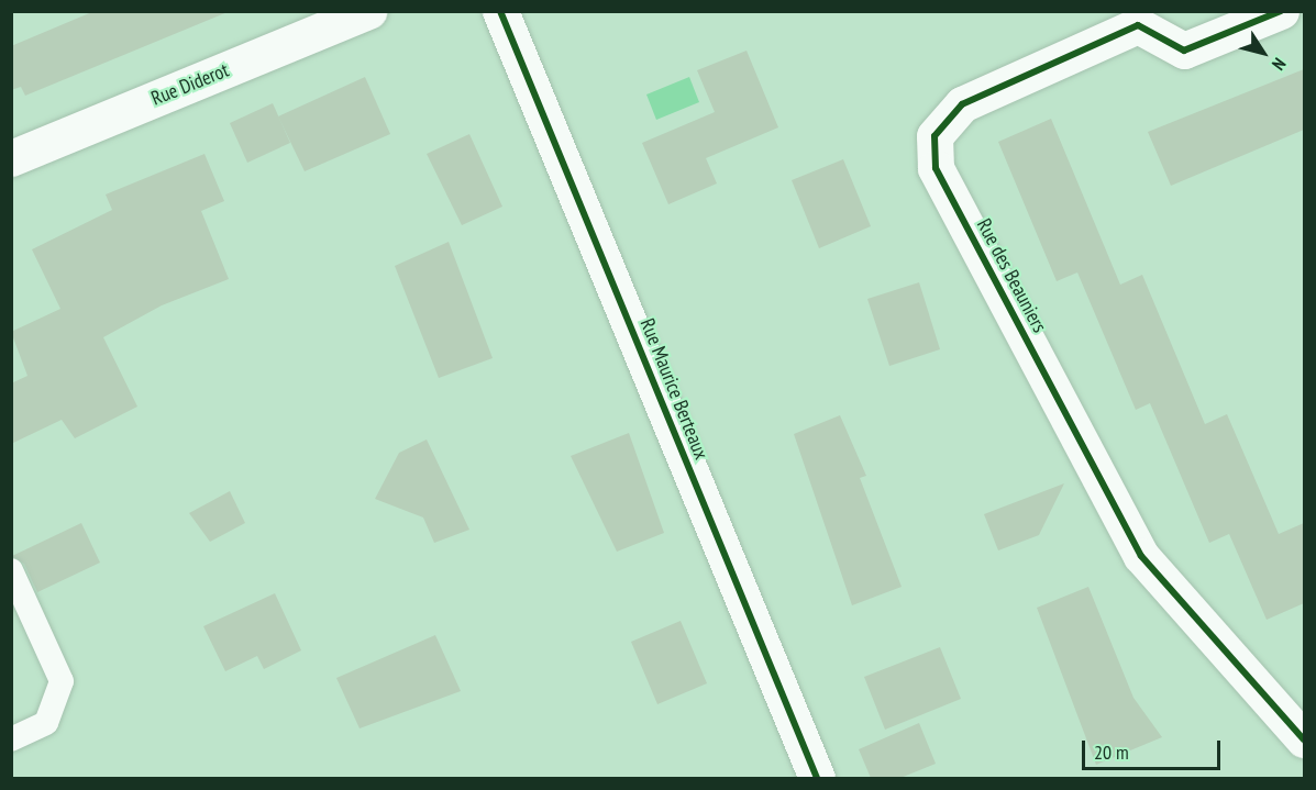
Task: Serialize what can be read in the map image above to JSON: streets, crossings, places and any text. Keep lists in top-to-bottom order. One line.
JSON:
{"streets":{"street":["Rue Diderot","Rue des Beauniers","Rue Maurice Berteaux"]},"scale_bar":"20 m","north":"bottom right"}
